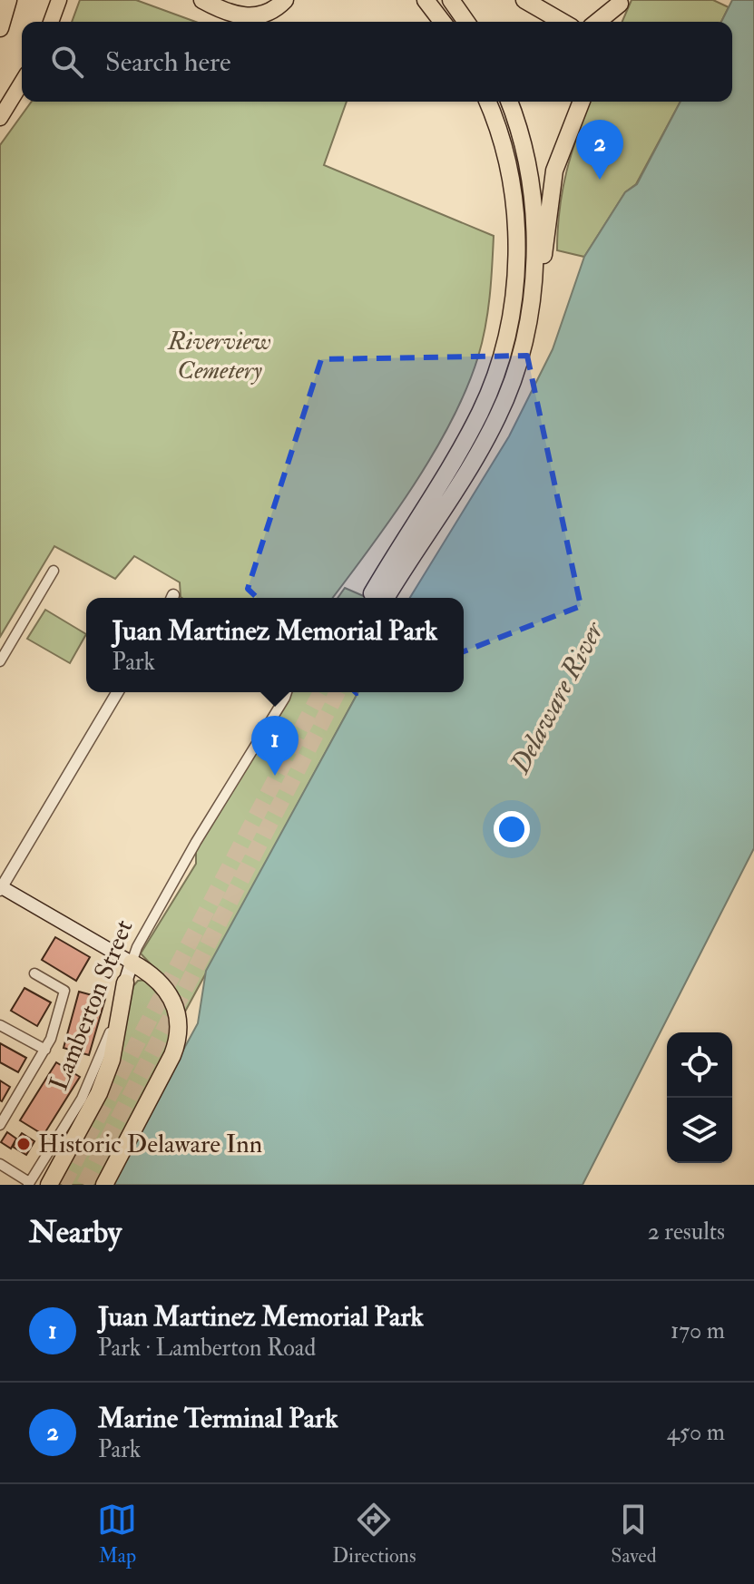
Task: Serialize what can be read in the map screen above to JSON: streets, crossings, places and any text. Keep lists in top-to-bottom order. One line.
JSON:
{"streets":{"main road":["Lamberton Street"]},"water":["Delaware River"],"parks":["Riverview Cemetery"],"places":["Historic Delaware Inn"],"page":{"search":"Search here","pins":["2","1"],"popup":["Juan Martinez Memorial Park","Park"],"heading":["Nearby","2 results"],"list":[{"mark":"1","name":"Juan Martinez Memorial Park","note":"Park · Lamberton Road","value":"170 m"},{"mark":"2","name":"Marine Terminal Park","note":"Park","value":"450 m"}],"nav":["Map","Directions","Saved"]}}
